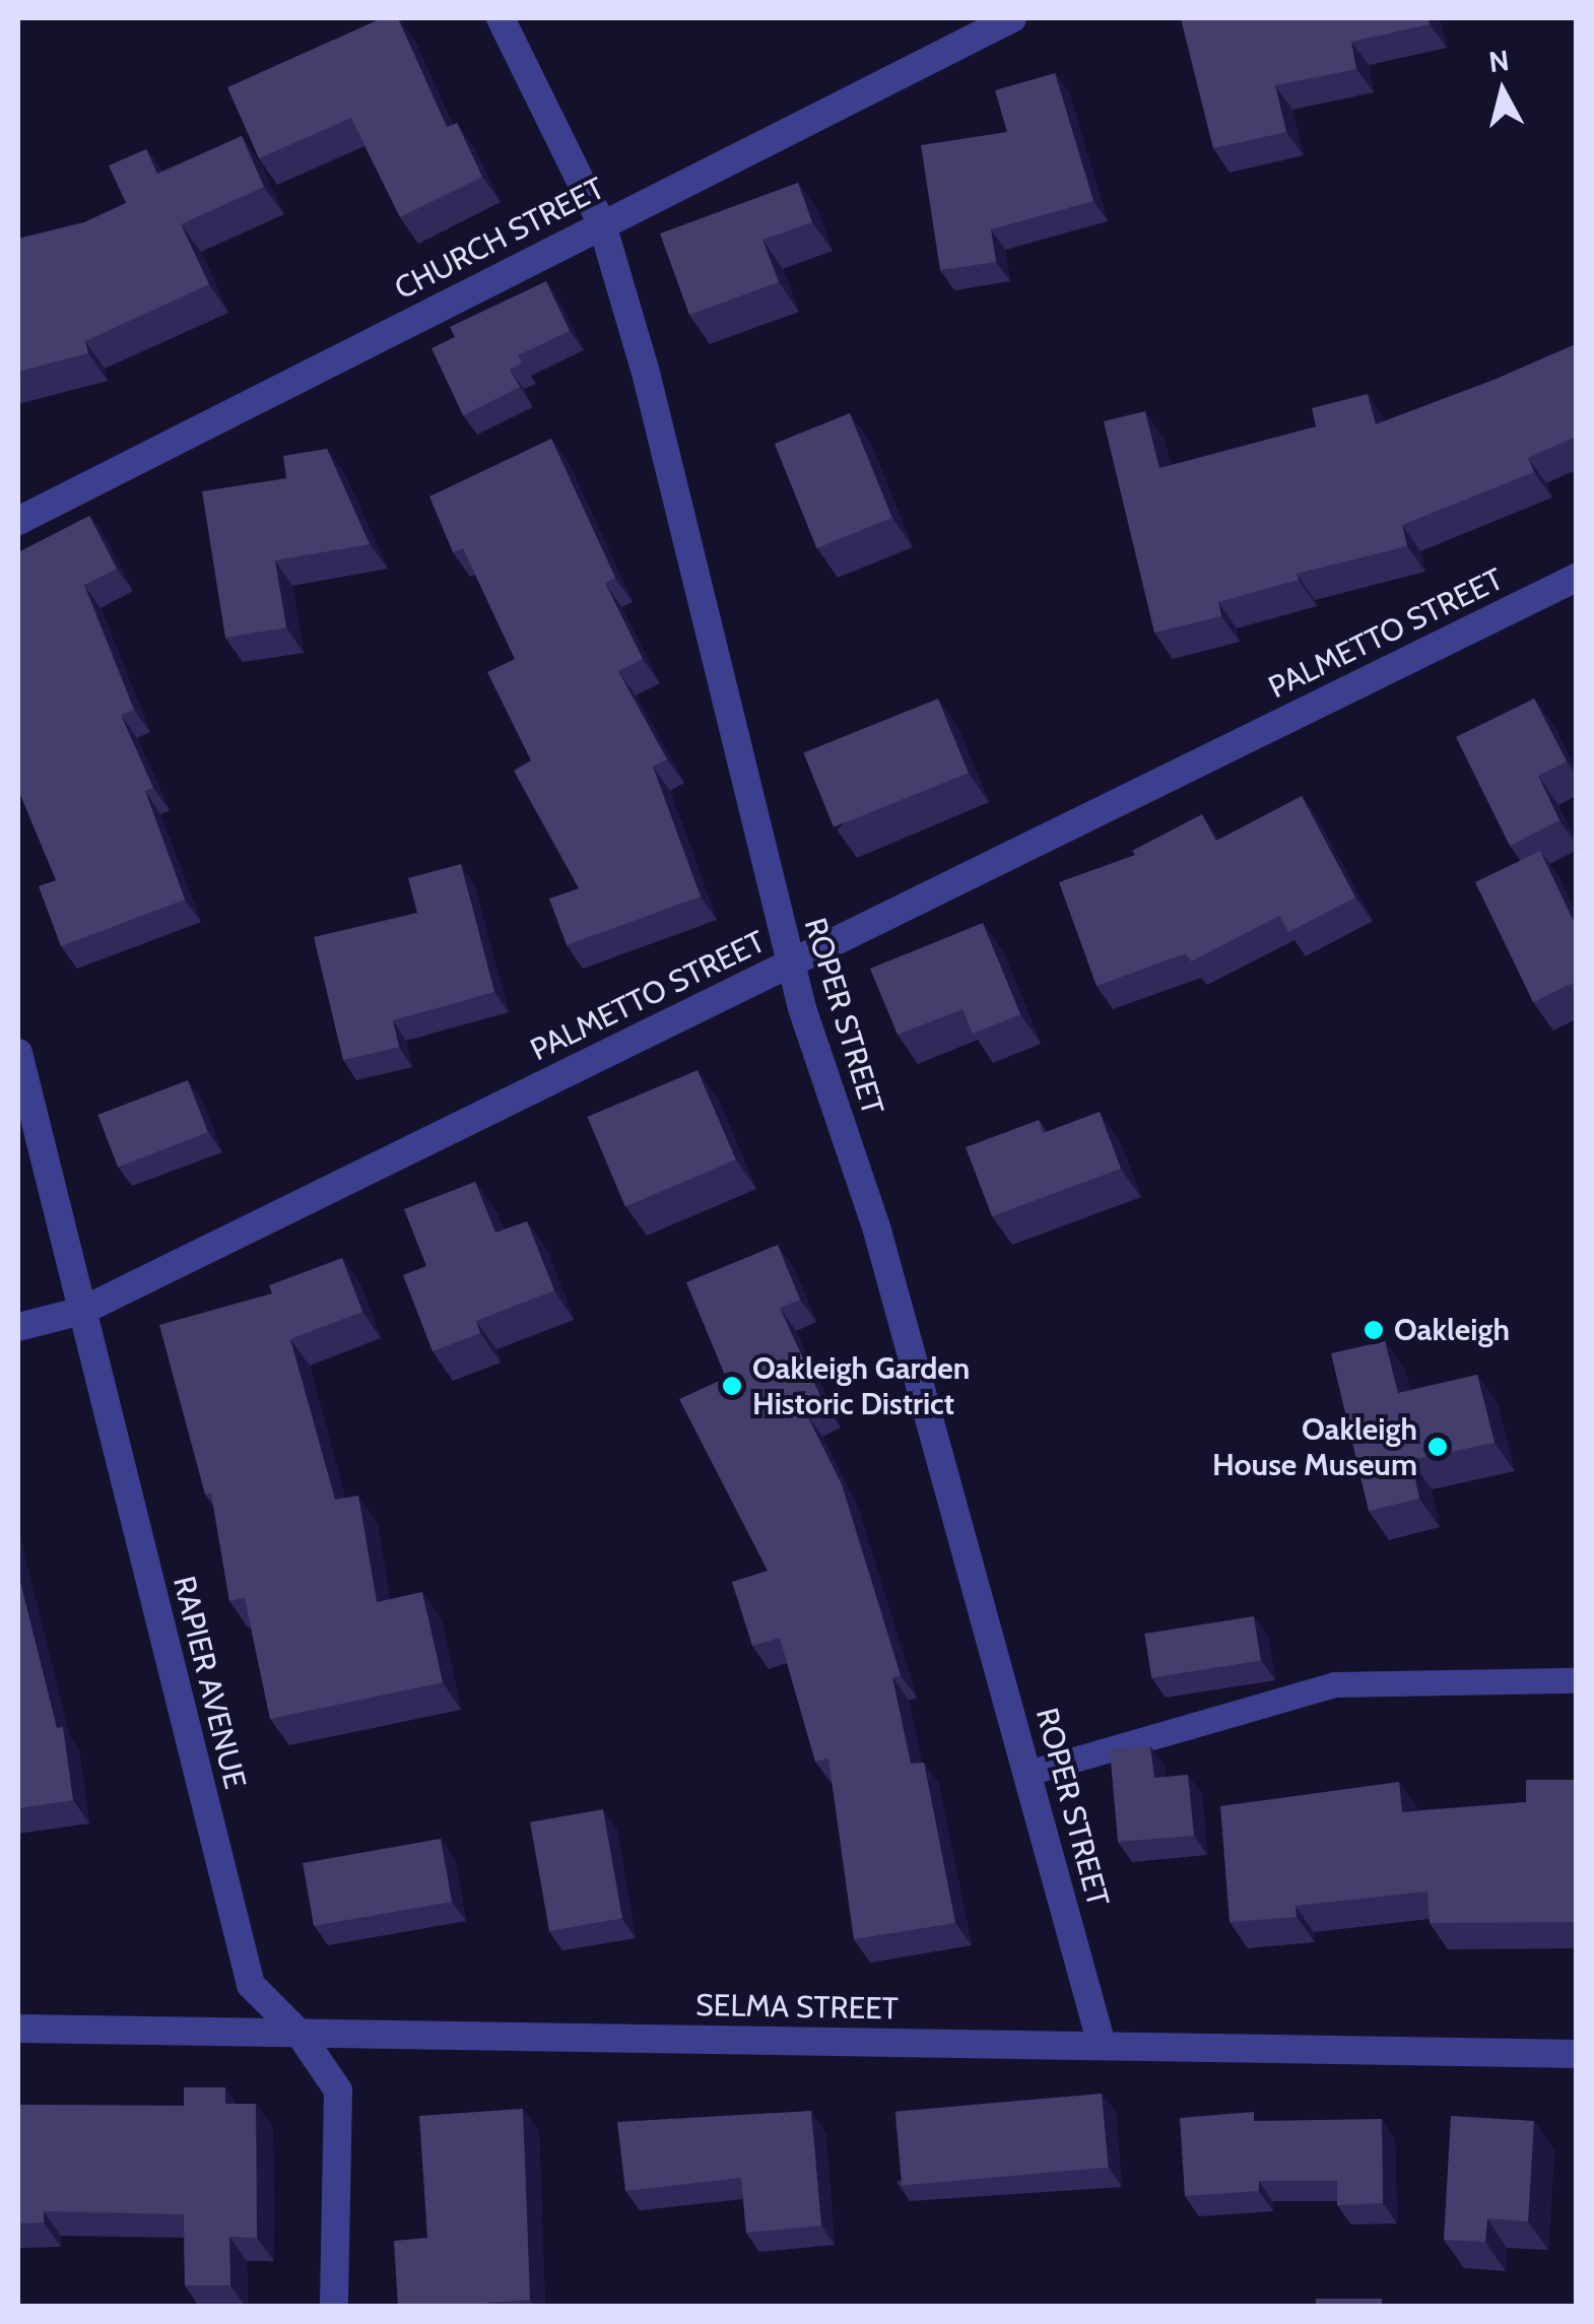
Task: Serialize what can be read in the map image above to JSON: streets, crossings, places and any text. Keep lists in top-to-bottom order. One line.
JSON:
{"streets":{"street":["CHURCH STREET","PALMETTO STREET","ROPER STREET","RAPIER AVENUE","SELMA STREET"]},"crossings":[["CHURCH STREET","ROPER STREET"],["PALMETTO STREET","ROPER STREET"],["PALMETTO STREET","RAPIER AVENUE"],["ROPER STREET","SELMA STREET"],["RAPIER AVENUE","SELMA STREET"]],"places":["Oakleigh","Oakleigh Garden Historic District","Oakleigh House Museum"],"north":"top"}
